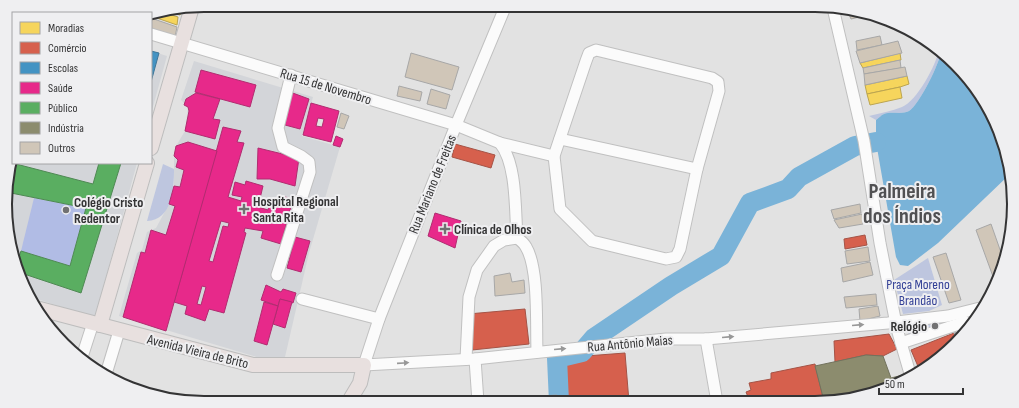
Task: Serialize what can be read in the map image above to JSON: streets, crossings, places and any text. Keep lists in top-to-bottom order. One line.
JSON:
{"streets":{"main road":["Avenida Vieira de Brito"],"street":["Rua 15 de Novembro","Rua Mariano de Freitas","Rua Antônio Maias"]},"crossings":[["Rua 15 de Novembro","Rua Mariano de Freitas"],["Rua Mariano de Freitas","Rua Antônio Maias"],["Rua Mariano de Freitas","Avenida Vieira de Brito"],["Rua Antônio Maias","Avenida Vieira de Brito"]],"one_way":["Rua Antônio Maias"],"districts":["Palmeira dos Índios"],"parks":["Praça Moreno Brandão"],"places":{"health":["Hospital Regional Santa Rita","Clínica de Olhos"],"other":["Colégio Cristo Redentor","Relógio"]},"legend":["Moradias","Comércio","Escolas","Saúde","Público","Indústria","Outros"],"scale_bar":"50 m"}
